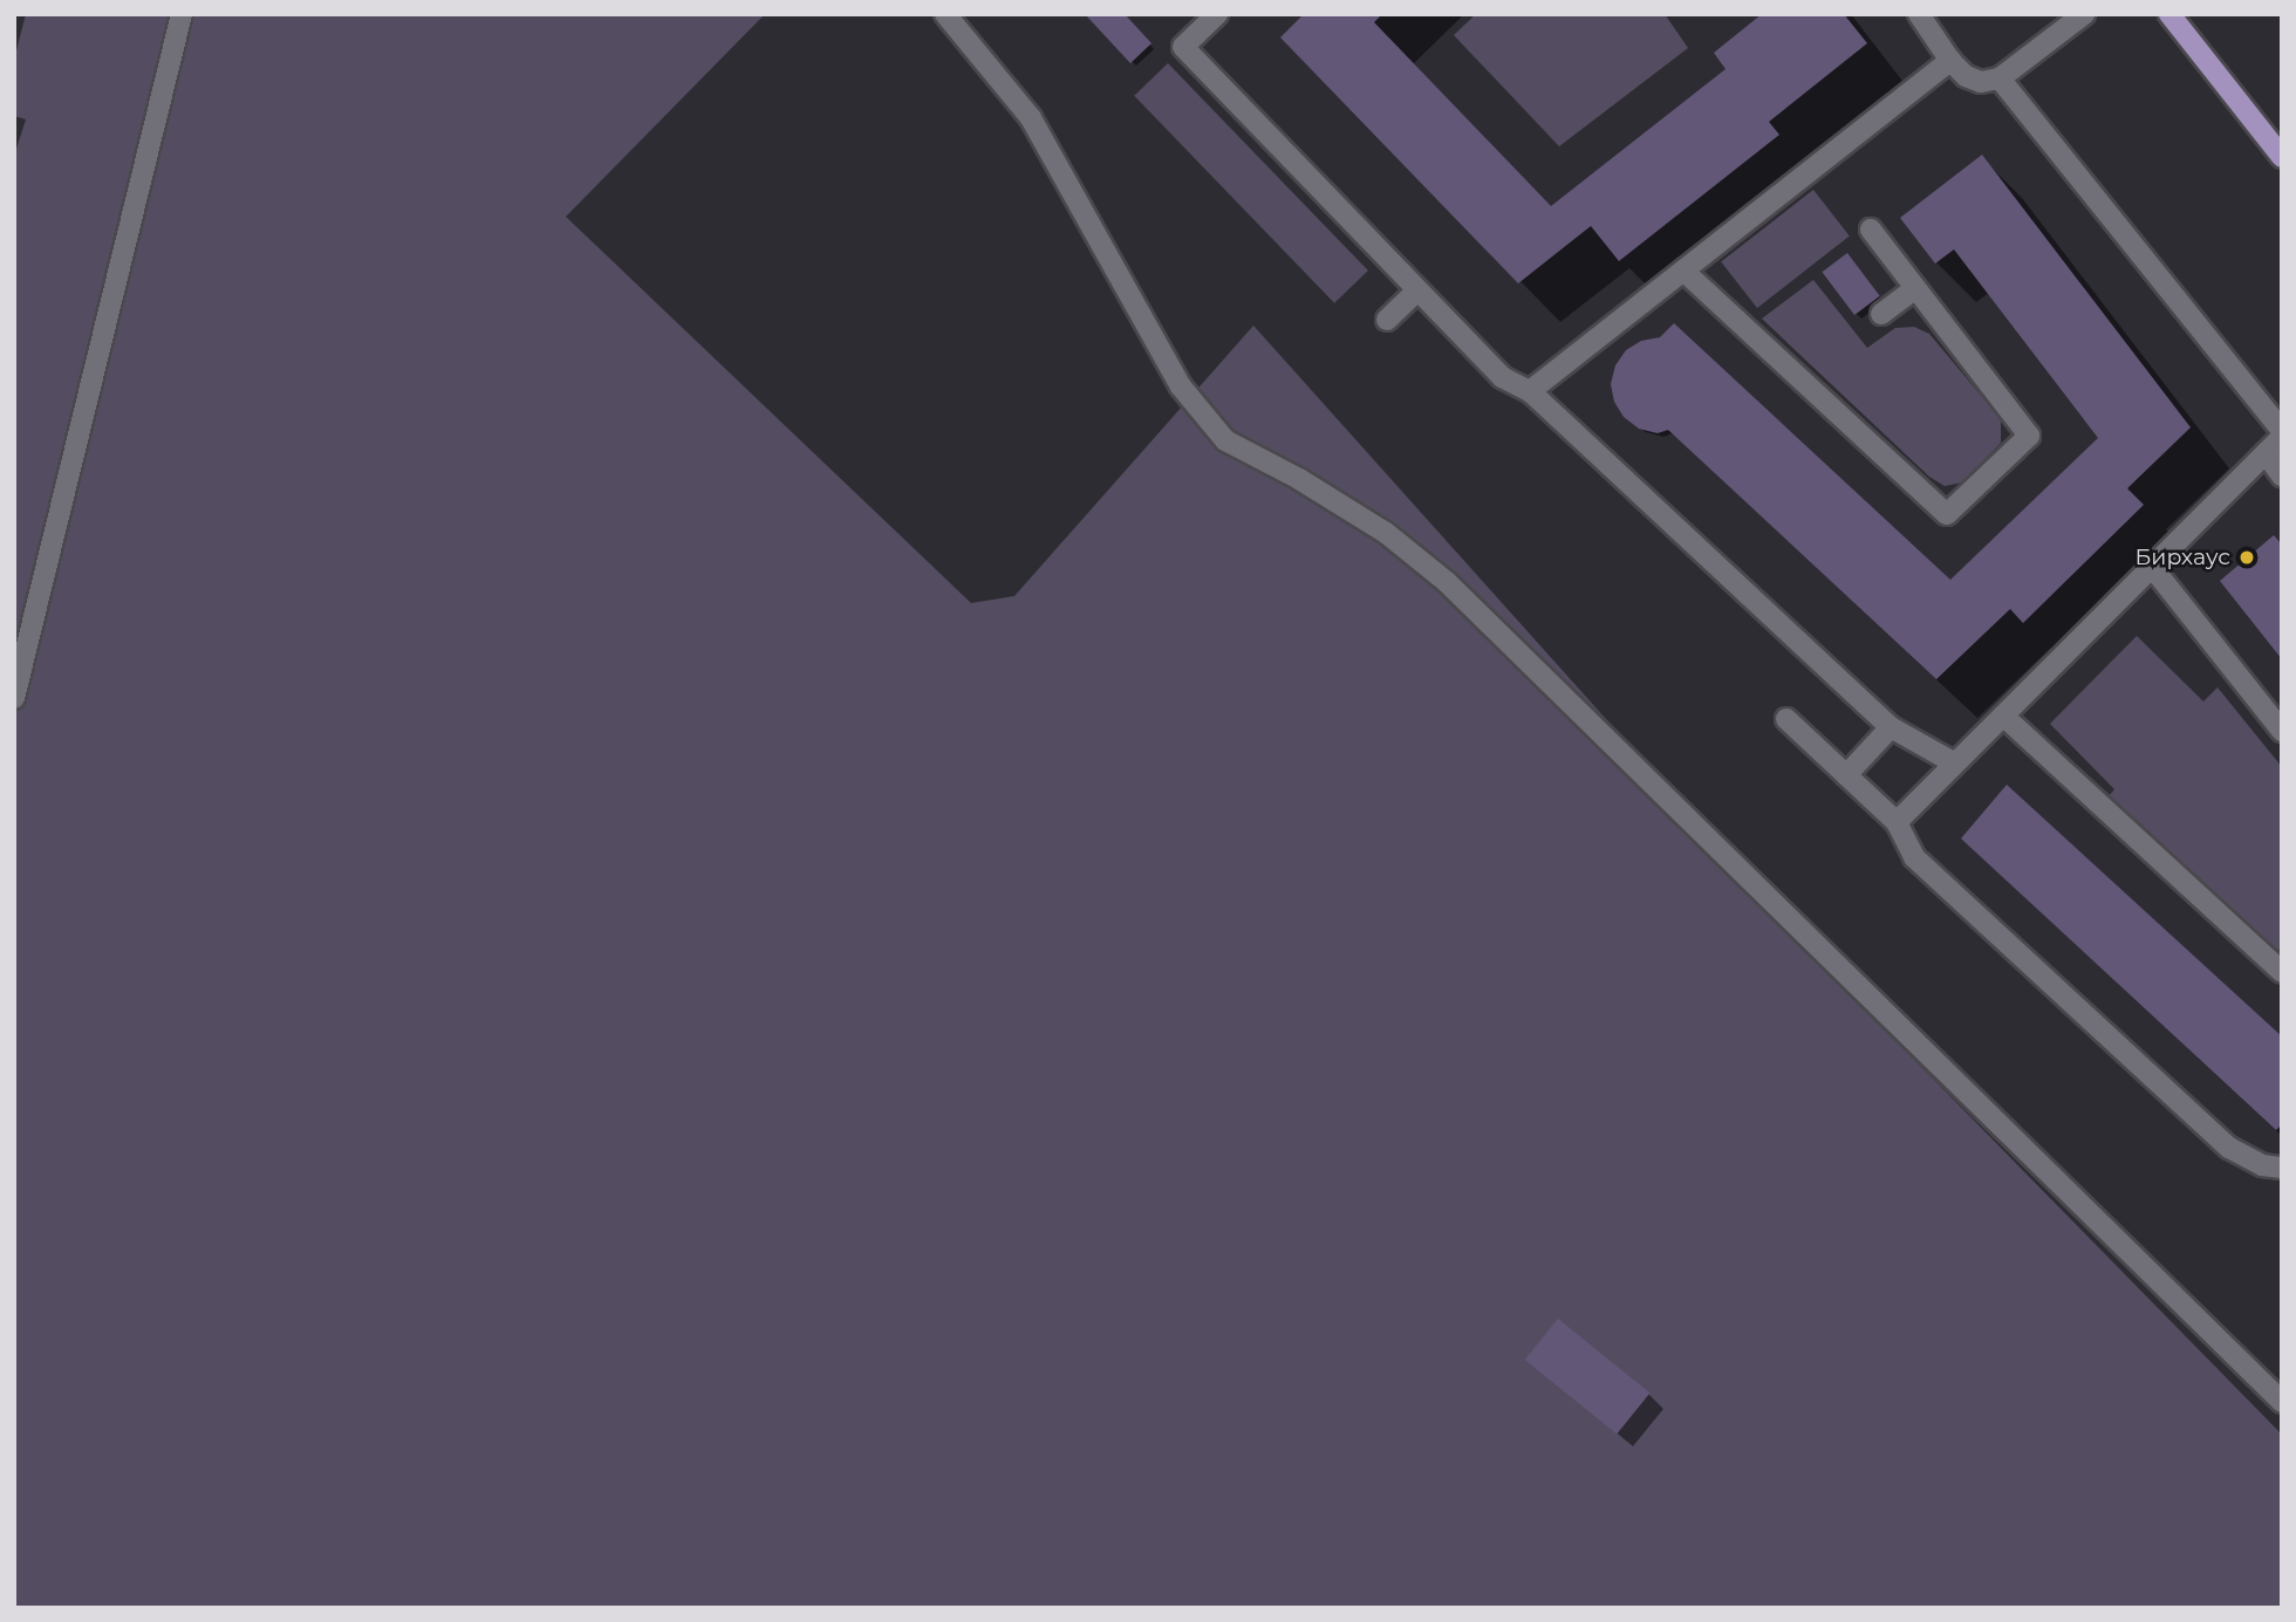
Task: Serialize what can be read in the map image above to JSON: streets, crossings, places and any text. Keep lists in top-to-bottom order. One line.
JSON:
{"places":["Бирхаус"]}
